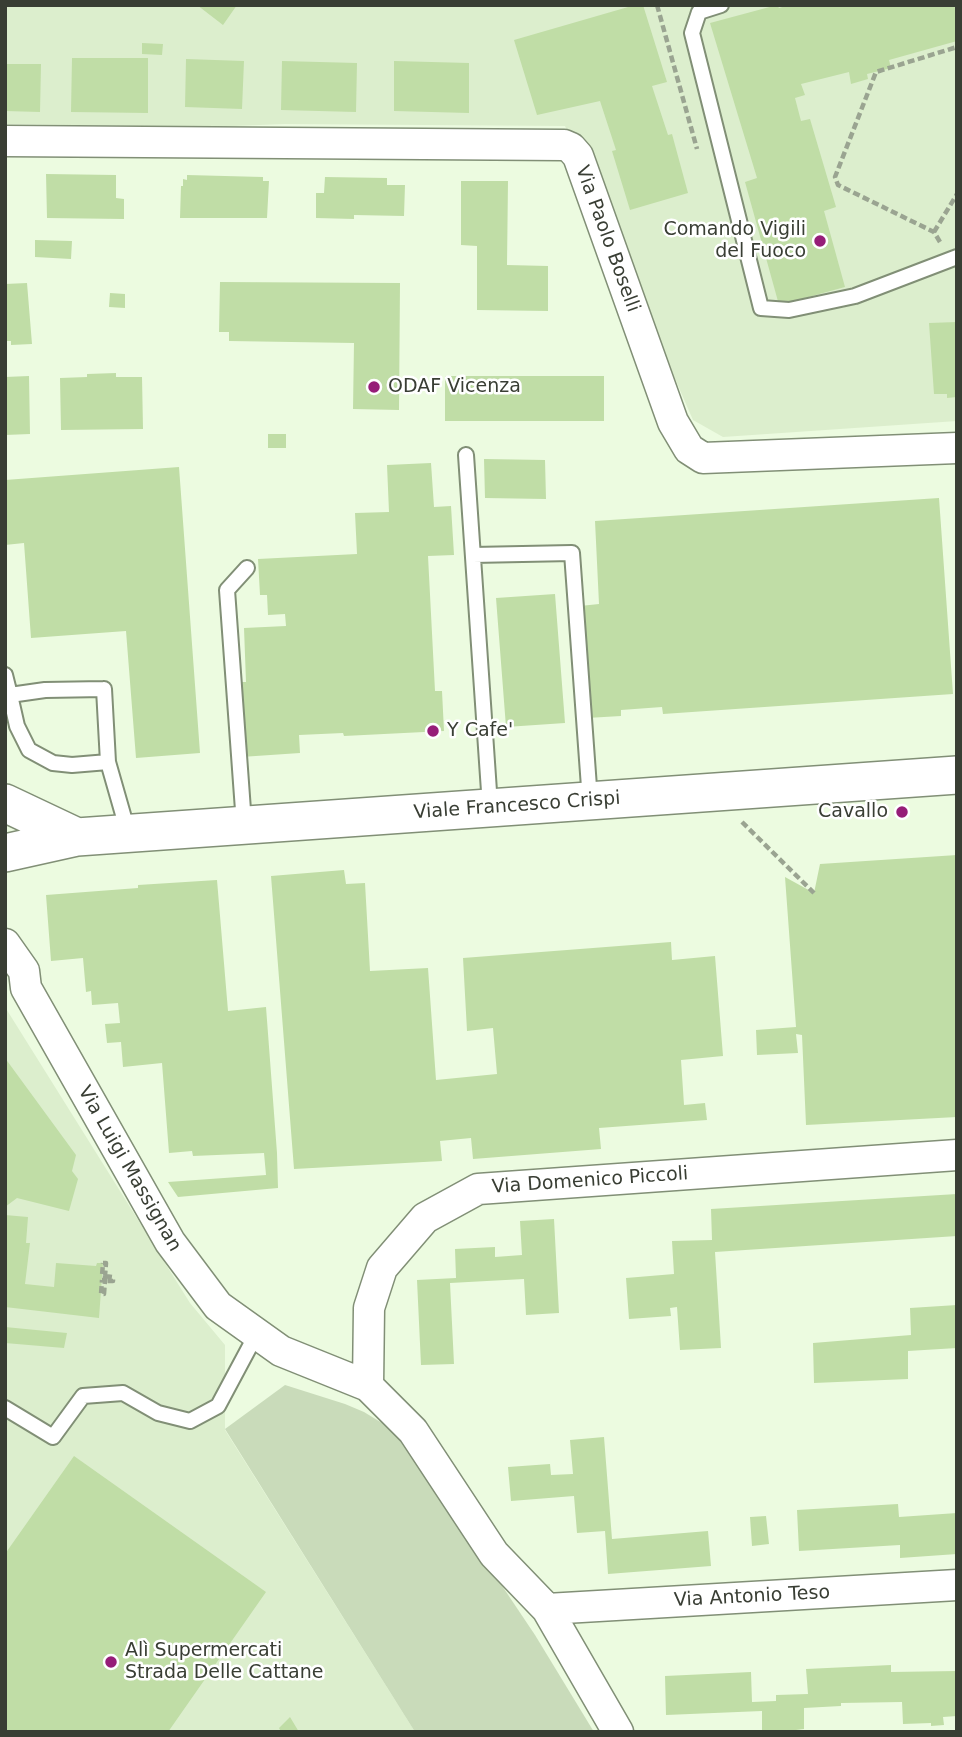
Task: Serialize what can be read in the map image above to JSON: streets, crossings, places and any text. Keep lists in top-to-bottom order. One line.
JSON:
{"streets":{"street":["Via Paolo Boselli","Viale Francesco Crispi","Via Luigi Massignan","Via Domenico Piccoli","Via Antonio Teso"]},"crossings":[["Via Luigi Massignan","Via Domenico Piccoli"]],"places":["Comando Vigili del Fuoco","ODAF Vicenza","Y Cafe'","Cavallo","Alì Supermercati Strada Delle Cattane"]}
